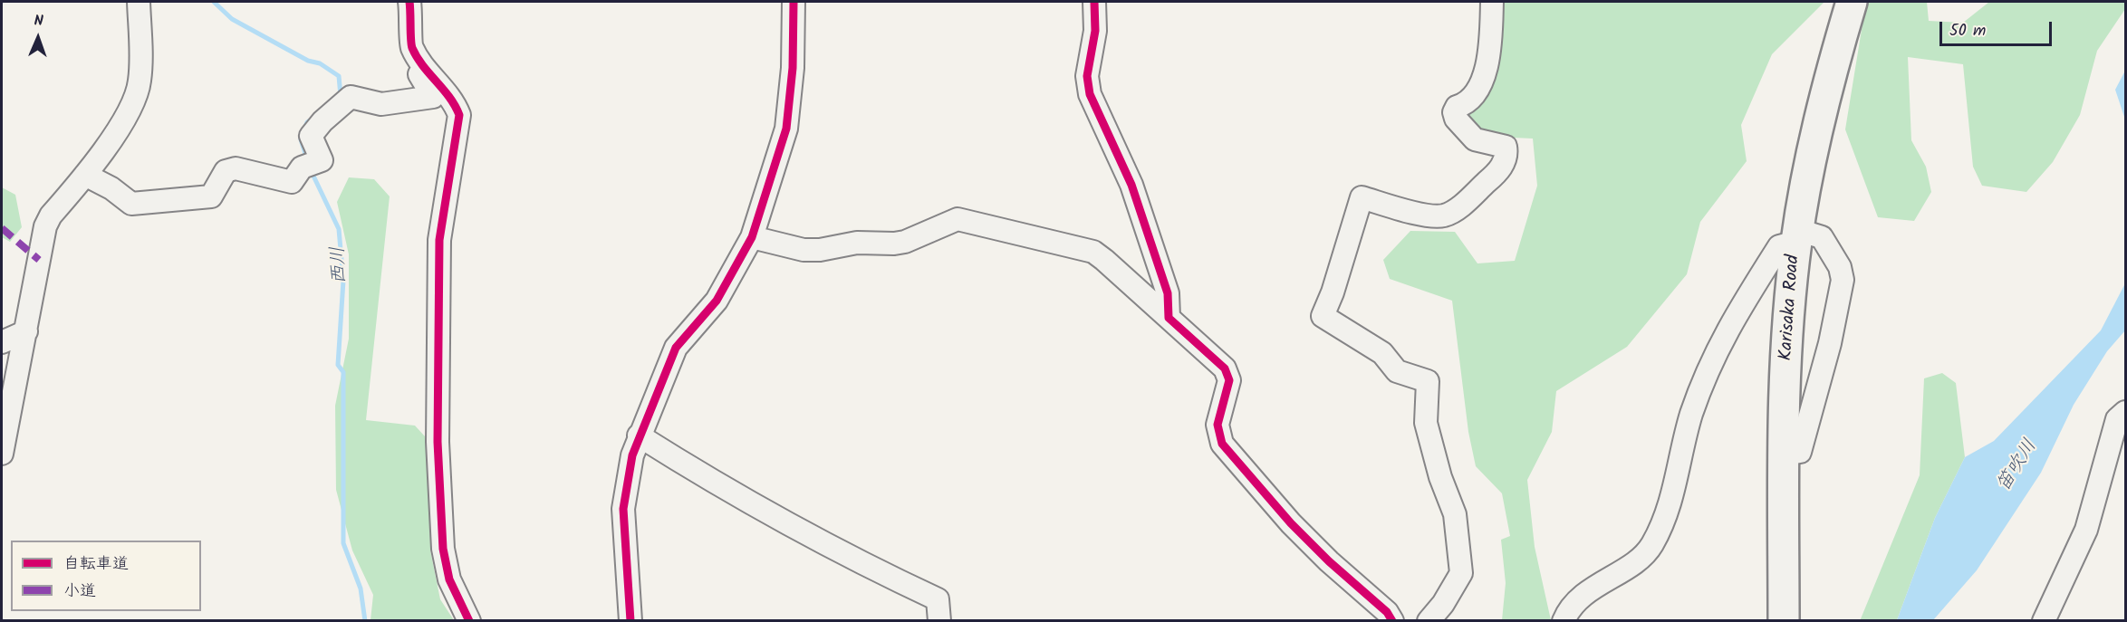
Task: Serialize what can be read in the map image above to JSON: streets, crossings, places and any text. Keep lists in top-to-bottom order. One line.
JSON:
{"streets":{"highway":["Karisaka Road"]},"water":["西川","笛吹川"],"legend":["自転車道","小道"],"scale_bar":"50 m","north":"top"}
